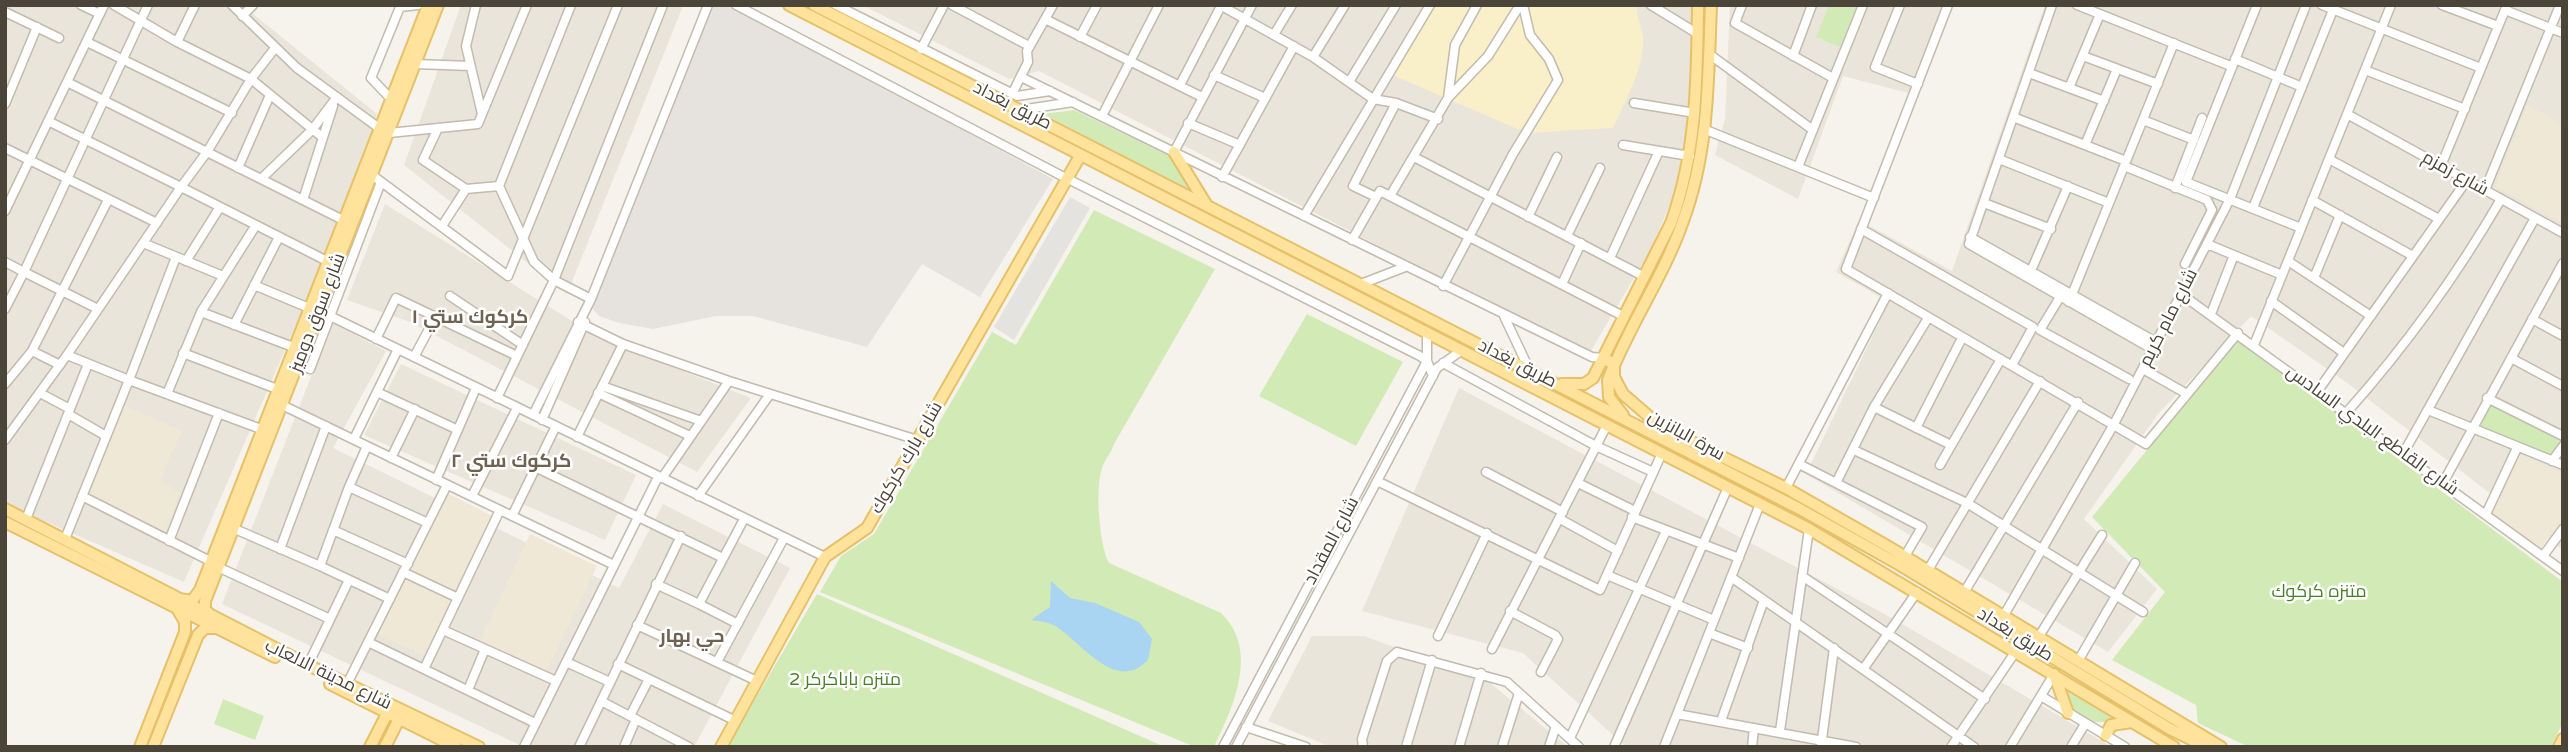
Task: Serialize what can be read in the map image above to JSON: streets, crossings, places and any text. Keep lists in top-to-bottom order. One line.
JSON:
{"streets":{"main road":["طريق بغداد","شارع سوق دوميز","سرة البانزين","شارع بارك كركوك","شارع مدينة الالعاب"],"street":["شارع زمزم","شارع مام كريم","شارع القاطع البلدي السادس","شارع المقداد"]},"crossings":[["طريق بغداد","سرة البانزين"],["طريق بغداد","شارع بارك كركوك"],["طريق بغداد","شارع المقداد"],["شارع مام كريم","شارع القاطع البلدي السادس"]],"districts":["كركوك ستي ١","كركوك ستي ٢","حي بهار"],"parks":["متنزه كركوك","متنزه باباكركر 2"]}
